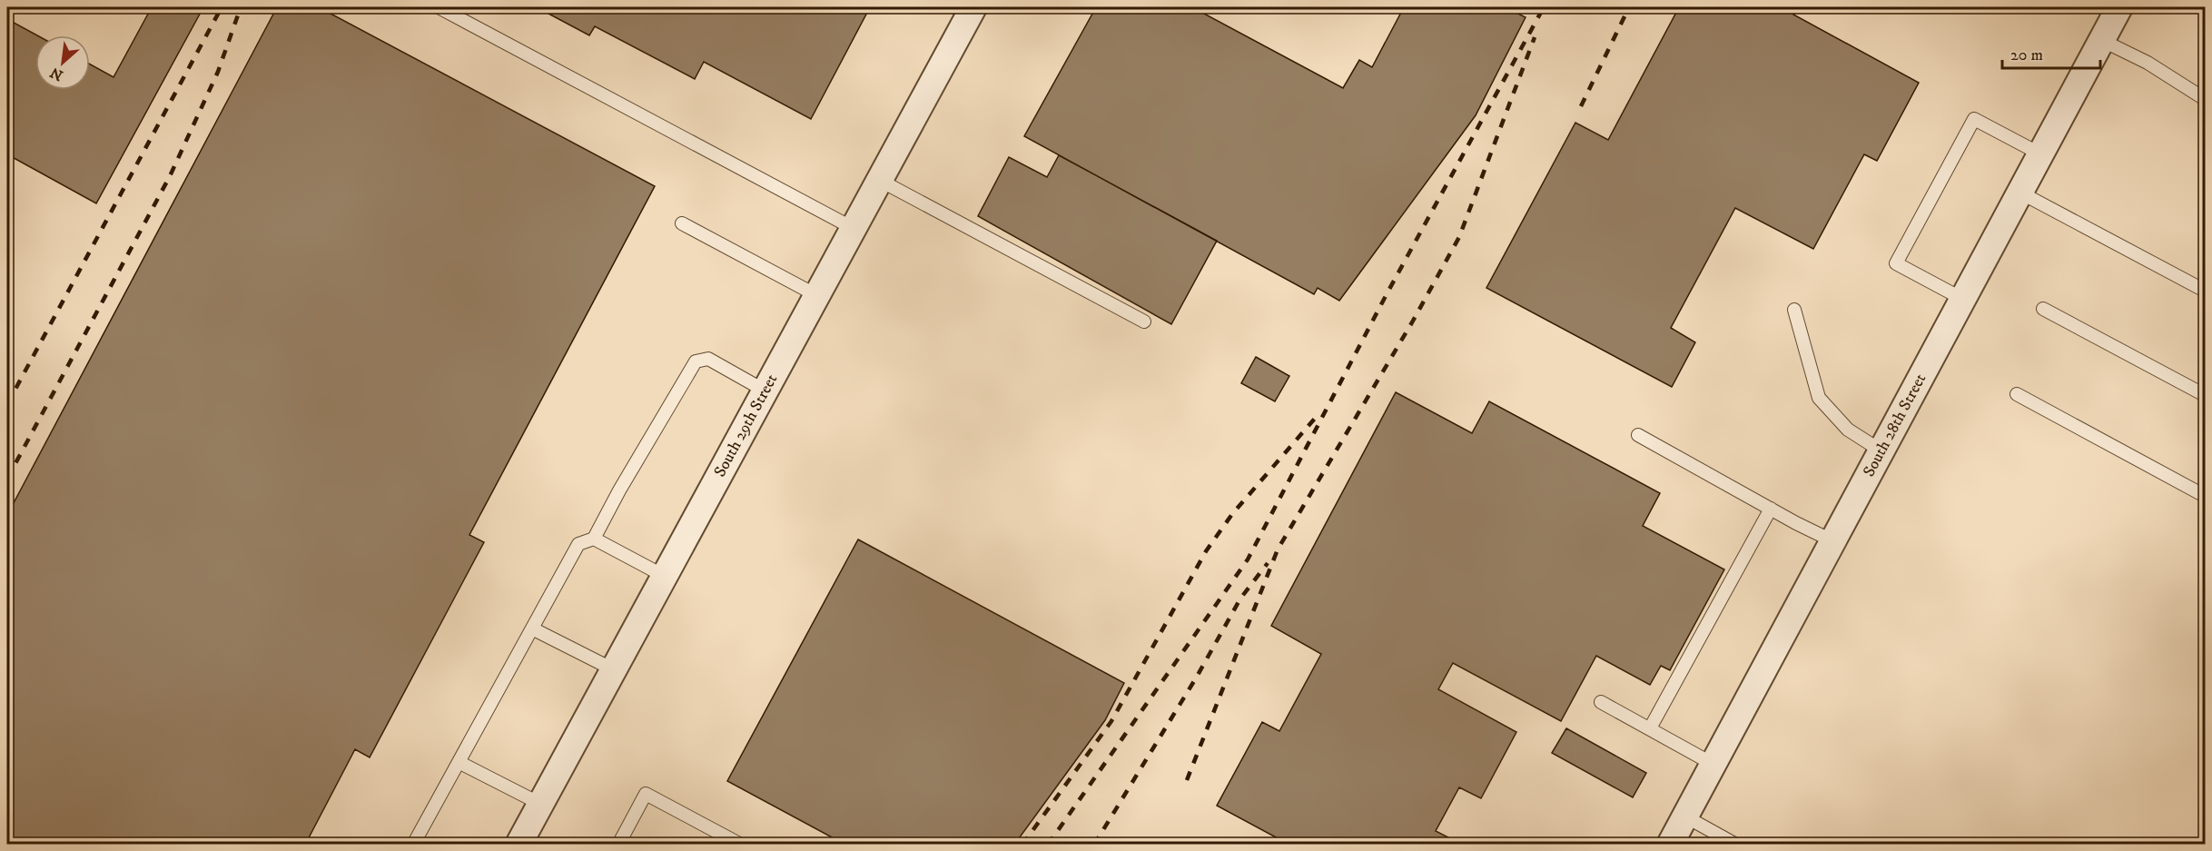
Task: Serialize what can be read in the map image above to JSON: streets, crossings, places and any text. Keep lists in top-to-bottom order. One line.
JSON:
{"streets":{"street":["South 28th Street","South 29th Street"]},"scale_bar":"20 m","north":"bottom left"}
